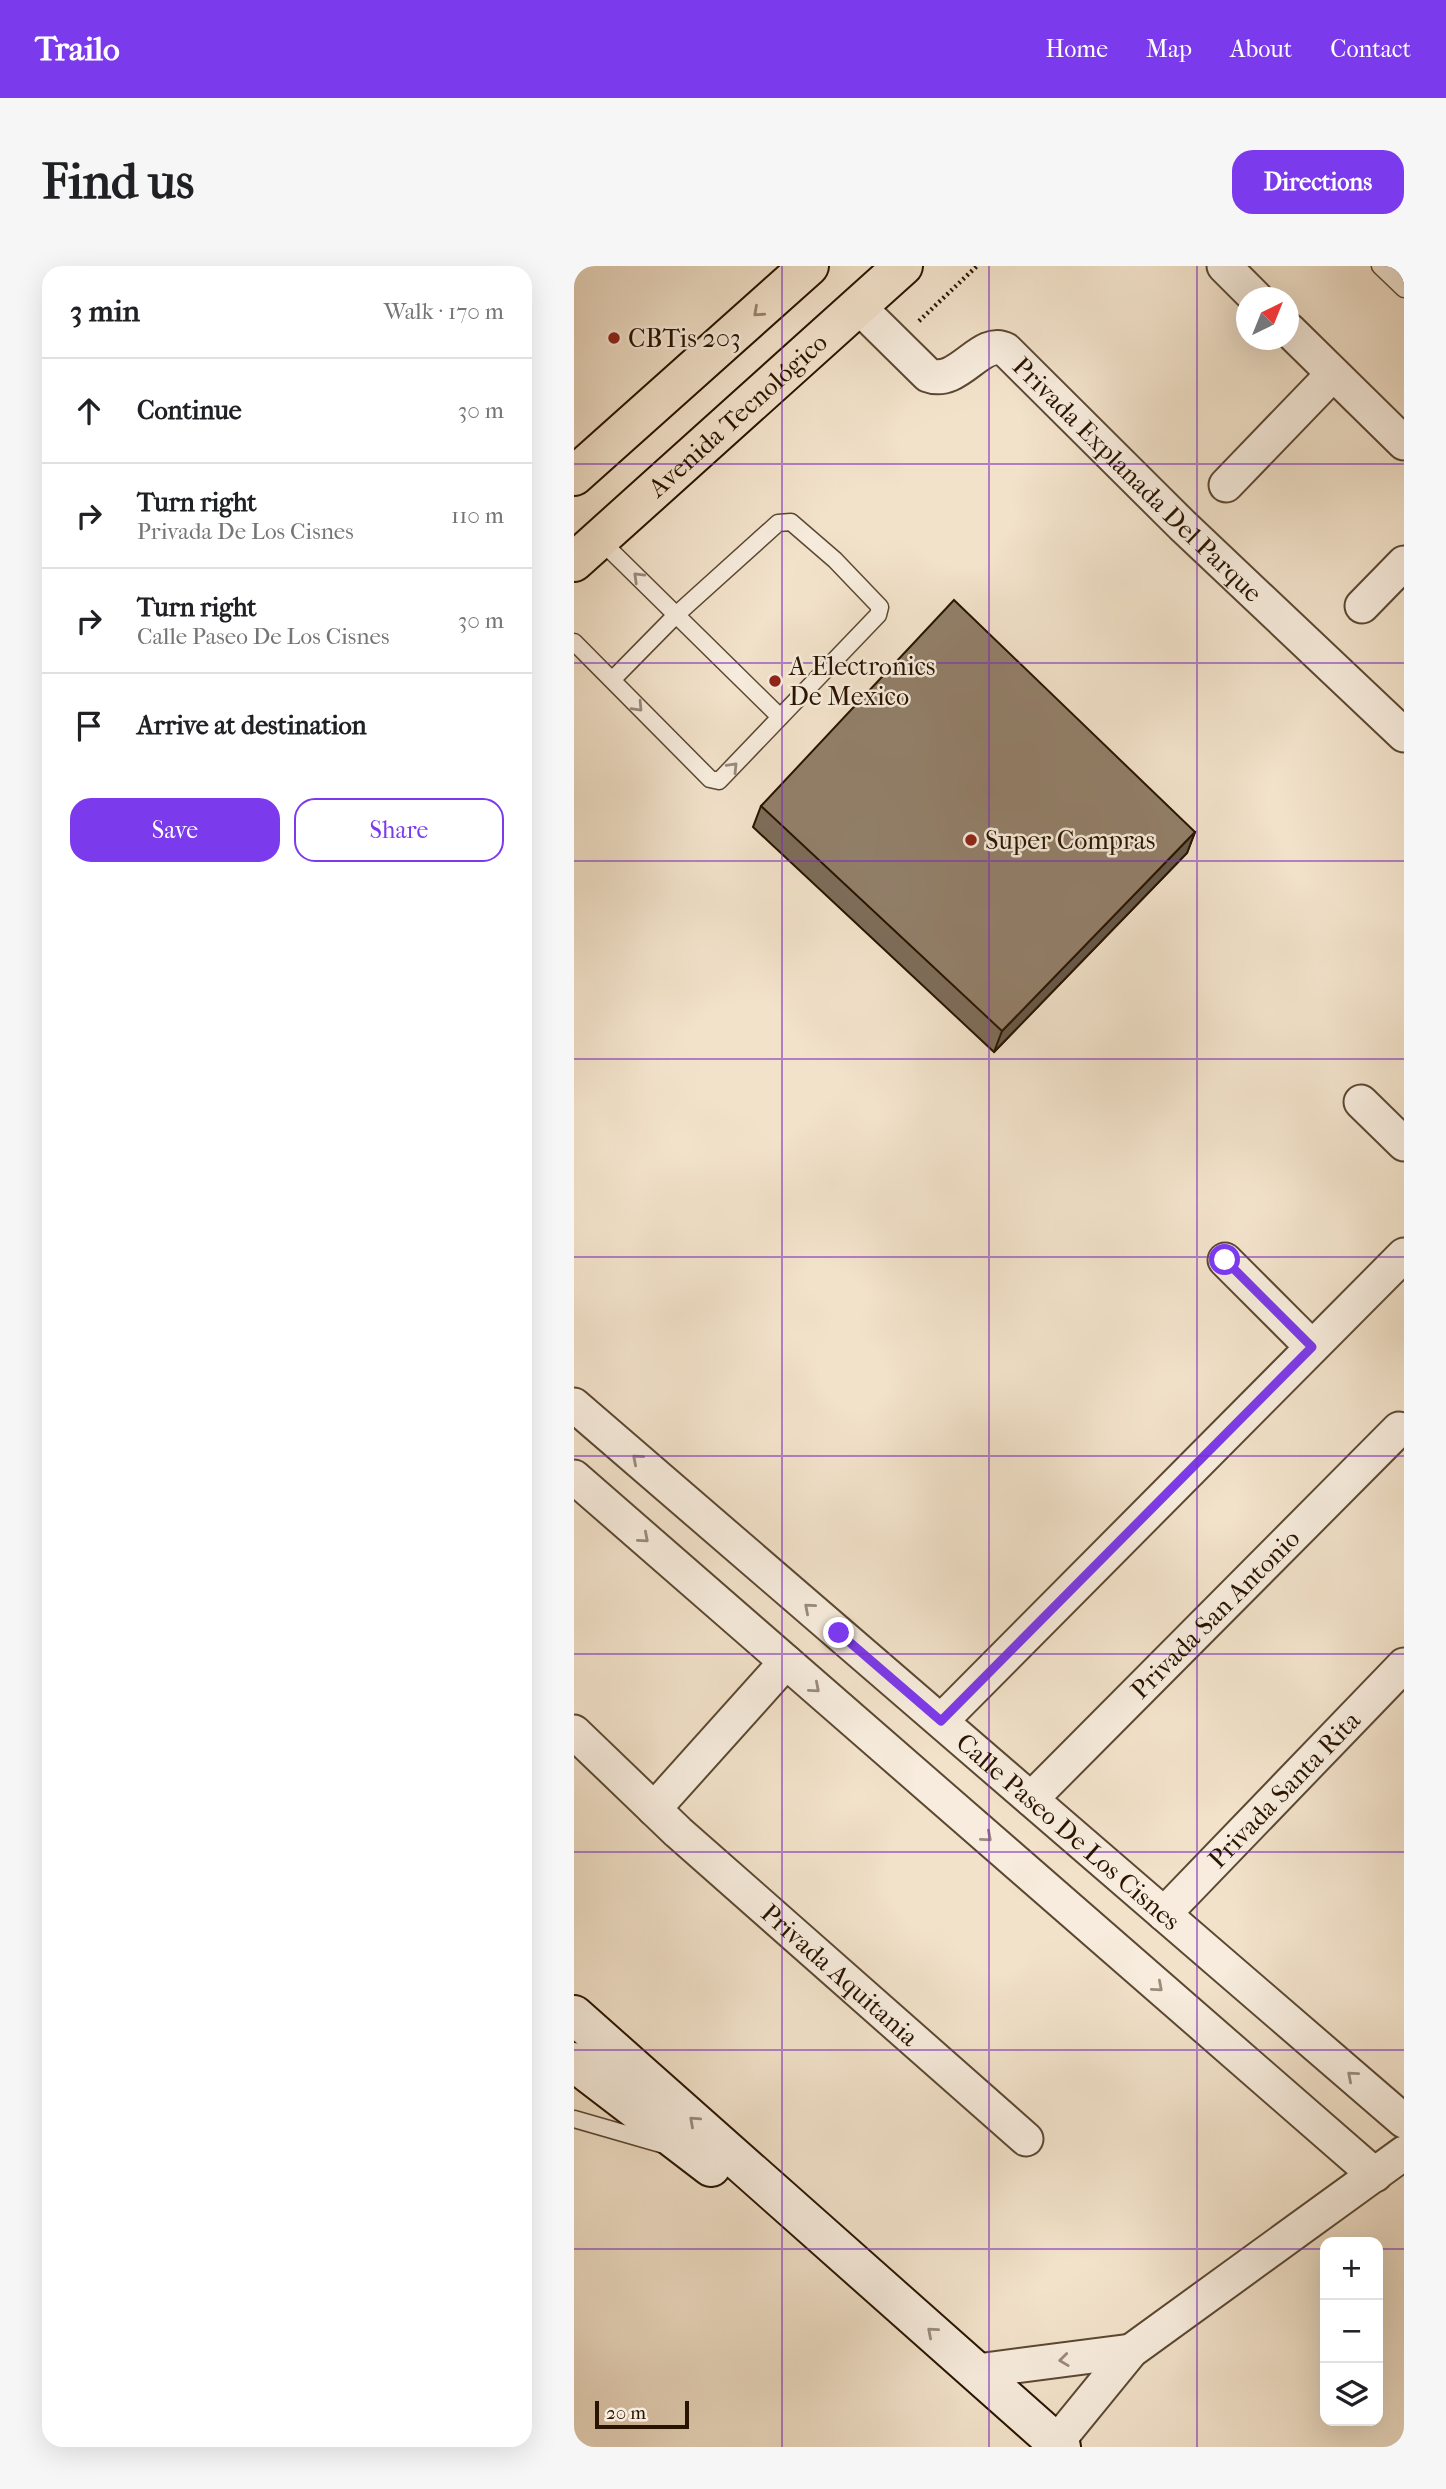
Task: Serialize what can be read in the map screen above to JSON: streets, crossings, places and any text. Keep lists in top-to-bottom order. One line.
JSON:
{"streets":{"main road":["Avenida Tecnológico"],"street":["Privada Explanada Del Parque","Privada San Antonio","Privada Santa Rita","Calle Paseo De Los Cisnes","Privada Aquitania"]},"crossings":[["Avenida Tecnológico","Privada Explanada Del Parque"],["Privada San Antonio","Calle Paseo De Los Cisnes"],["Privada Santa Rita","Calle Paseo De Los Cisnes"]],"places":["CBTis 203","A Electronics De Mexico","Super Compras"],"scale_bar":"20 m","north":"top right","page":{"header":"Trailo","nav":["Home","Map","About","Contact"],"buttons":["Directions",["Save","Share"]],"title":"Find us","heading":["3 min","Walk · 170 m"],"list":[["Continue","30 m"],["Turn right","Privada De Los Cisnes","110 m"],["Turn right","Calle Paseo De Los Cisnes","30 m"],"Arrive at destination"],"map_buttons":["+","−"],"scale":"20 m"}}
